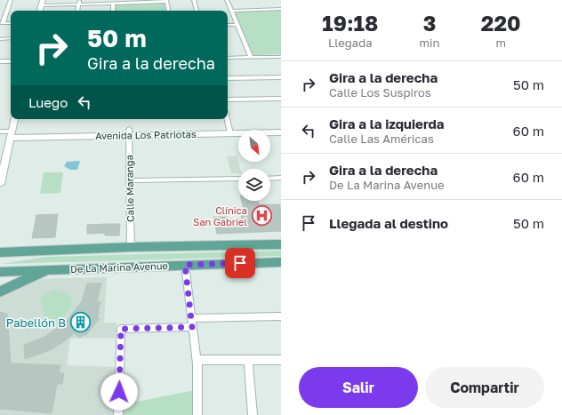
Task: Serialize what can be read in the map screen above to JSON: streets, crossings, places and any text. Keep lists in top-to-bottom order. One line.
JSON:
{"streets":{"main road":["Avenida Los Patriotas","De La Marina Avenue"],"street":["Calle Maranga"]},"crossings":[["Avenida Los Patriotas","Calle Maranga"],["Calle Maranga","De La Marina Avenue"]],"places":{"hospital":["Clínica San Gabriel"],"building":["Pabellón B"]},"north":"bottom right","page":{"eta":["19:18","Llegada","3","min","220","m"],"turn":["50 m","Gira a la derecha"],"list":[{"name":"Gira a la derecha","note":"Calle Los Suspiros","value":"50 m"},{"name":"Gira a la izquierda","note":"Calle Las Américas","value":"60 m"},{"name":"Gira a la derecha","note":"De La Marina Avenue","value":"60 m"},{"name":"Llegada al destino","value":"50 m"}],"then":"Luego","buttons":["Salir","Compartir"]}}
